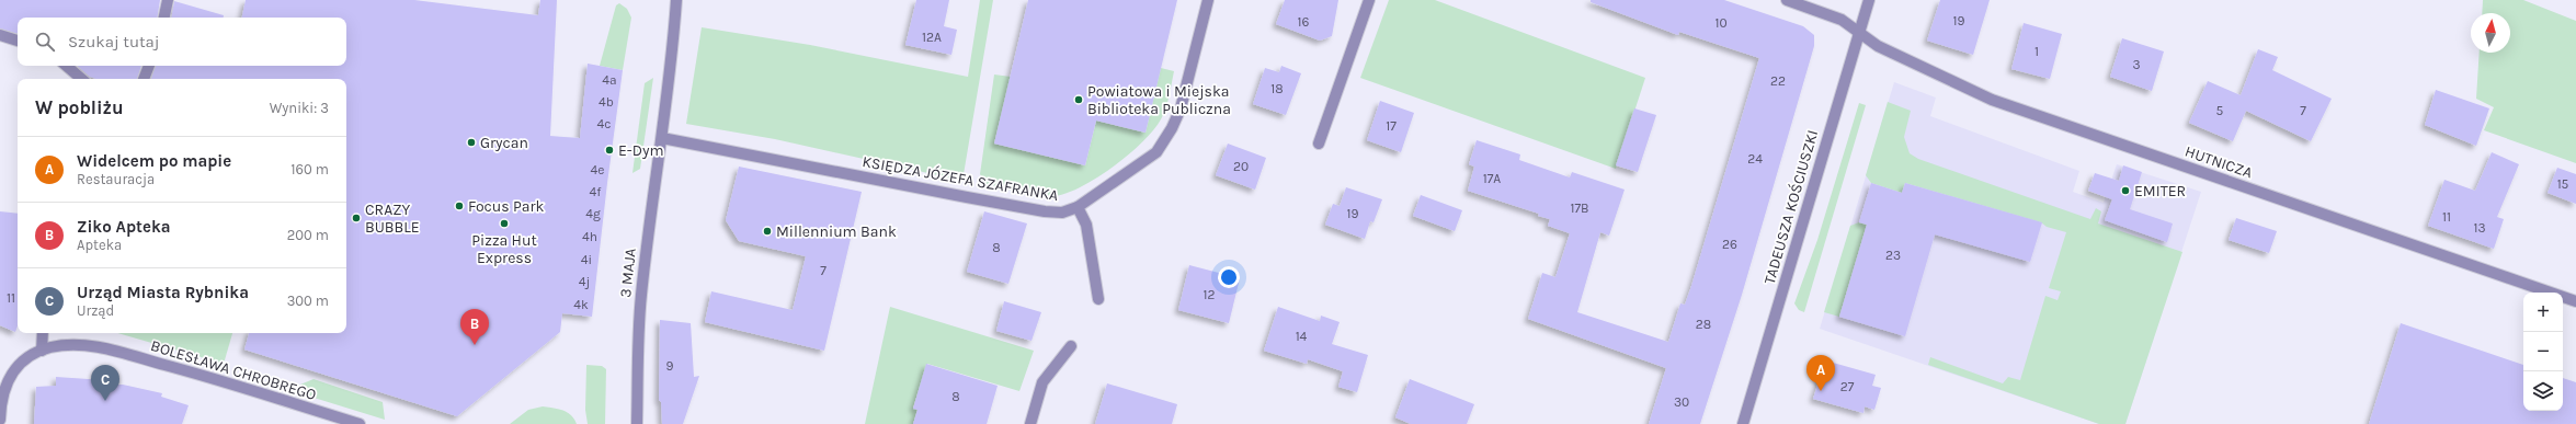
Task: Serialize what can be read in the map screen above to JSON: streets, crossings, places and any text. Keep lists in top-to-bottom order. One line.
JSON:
{"streets":{"street":["HUTNICZA","KSIĘDZA JÓZEFA SZAFRANKA","TADEUSZA KOŚCIUSZKI","3 MAJA","BOLESŁAWA CHROBREGO"]},"crossings":[["HUTNICZA","TADEUSZA KOŚCIUSZKI"],["KSIĘDZA JÓZEFA SZAFRANKA","3 MAJA"]],"places":["Powiatowa i Miejska Biblioteka Publiczna","Grycan","E-Dym","EMITER","Focus Park","CRAZY BUBBLE","Pizza Hut Express","Millennium Bank"],"house_numbers":["19","16","10","12A","1","3","4a","22","18","4b","5","7","4c","17","24","20","4e","17A","15","4f","17B","4g","19","11","13","4h","26","8","23","4i","7","4j","12","11","4k","28","14","9","27","8","30"],"north":"top","page":{"search":"Szukaj tutaj","heading":["W pobliżu","Wyniki: 3"],"list":[{"mark":"A","name":"Widelcem po mapie","note":"Restauracja","value":"160 m"},{"mark":"B","name":"Ziko Apteka","note":"Apteka","value":"200 m"},{"mark":"C","name":"Urząd Miasta Rybnika","note":"Urząd","value":"300 m"}],"map_buttons":["+","−"],"pins":["B","A","C"]}}
